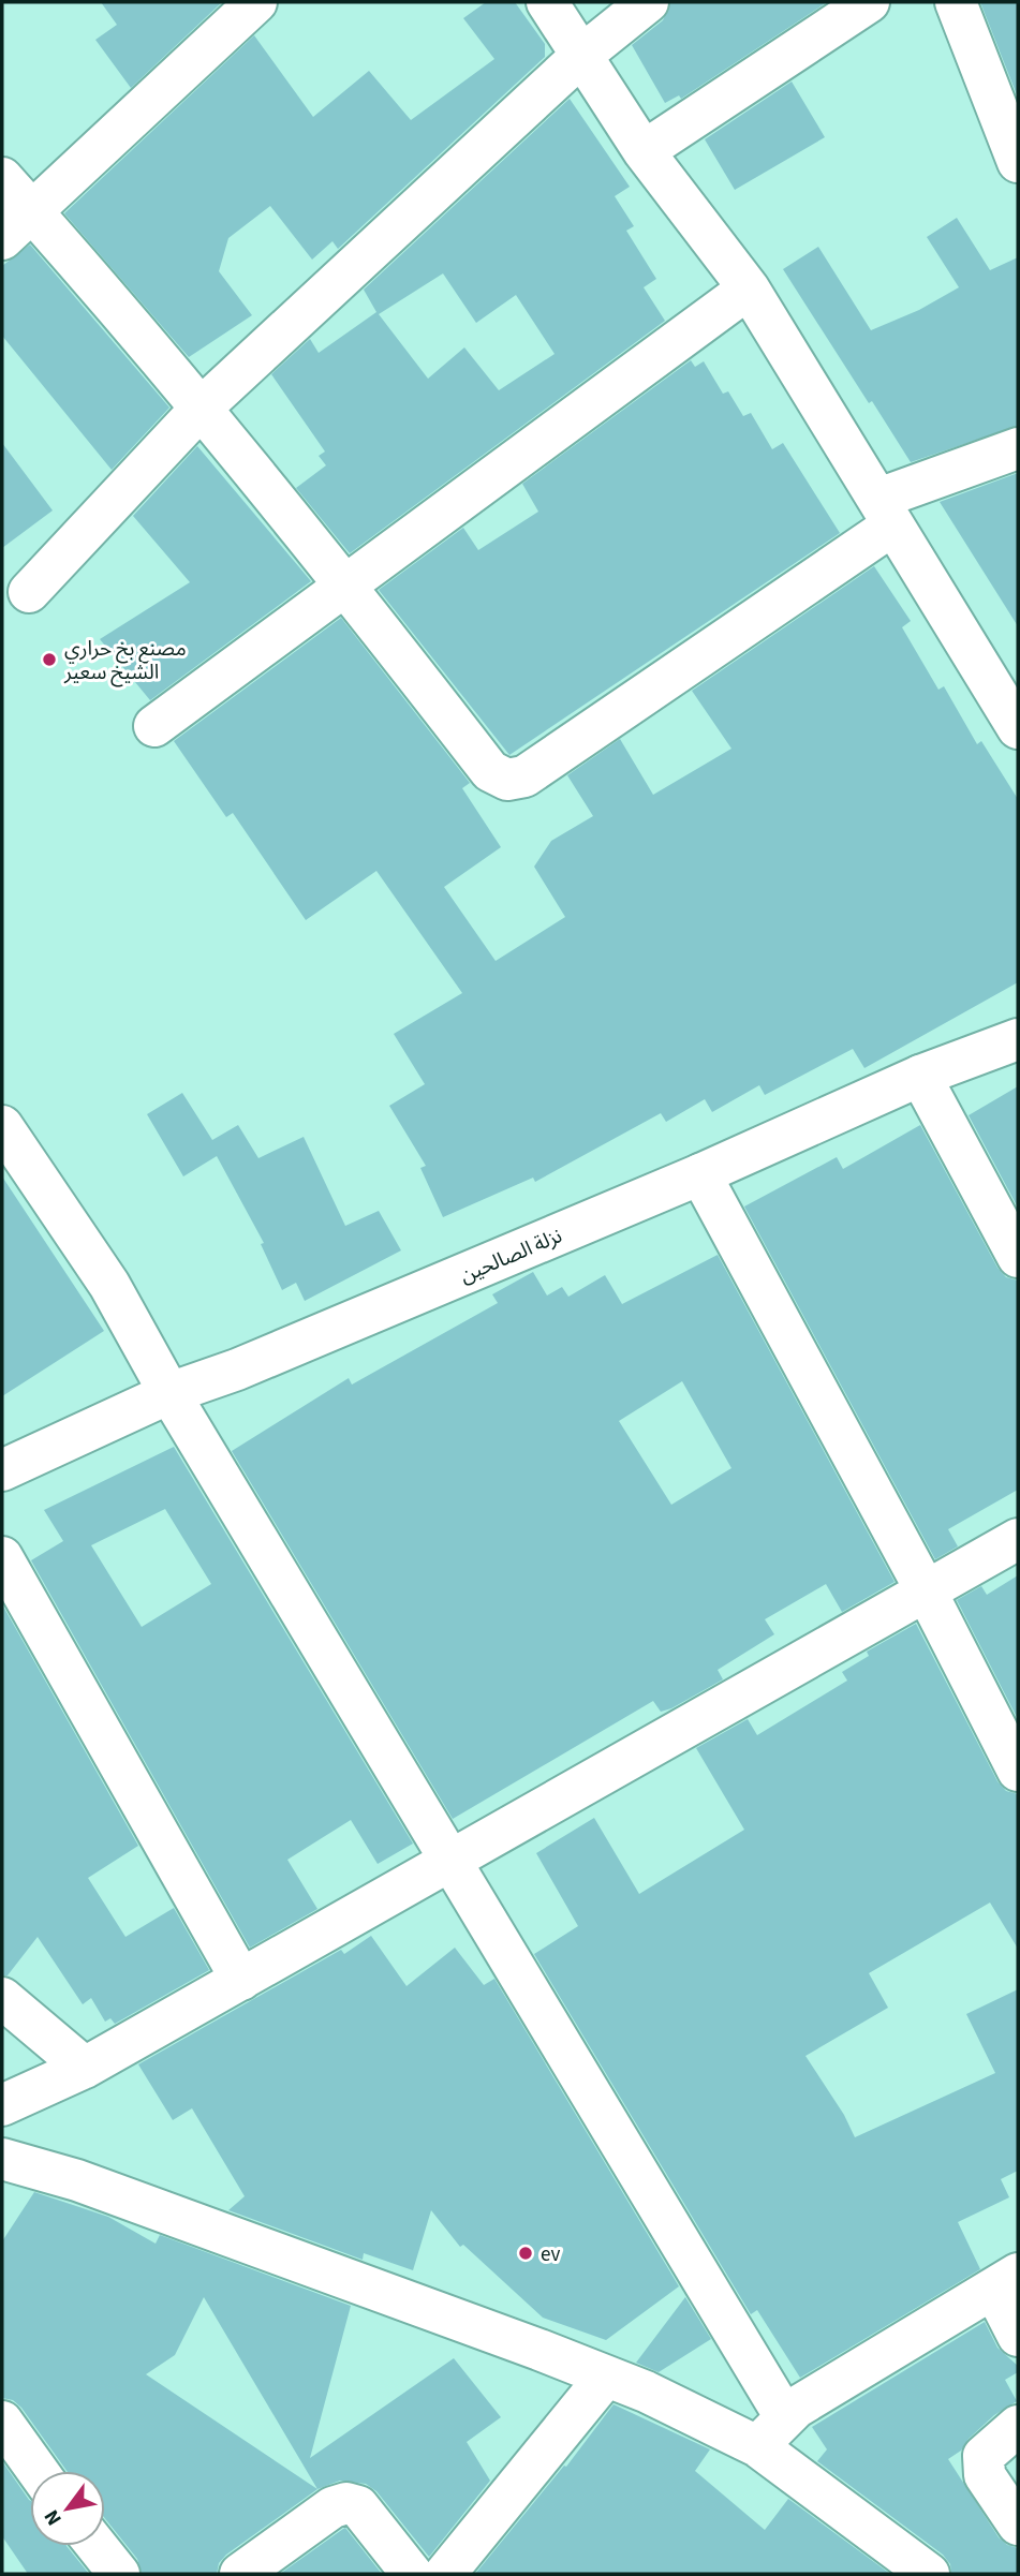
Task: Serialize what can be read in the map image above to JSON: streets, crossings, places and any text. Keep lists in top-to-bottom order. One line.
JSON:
{"streets":{"street":["نزلة الصالحين"]},"places":["مصنع بخ حراري الشيخ سعير","ev"],"north":"bottom left"}
